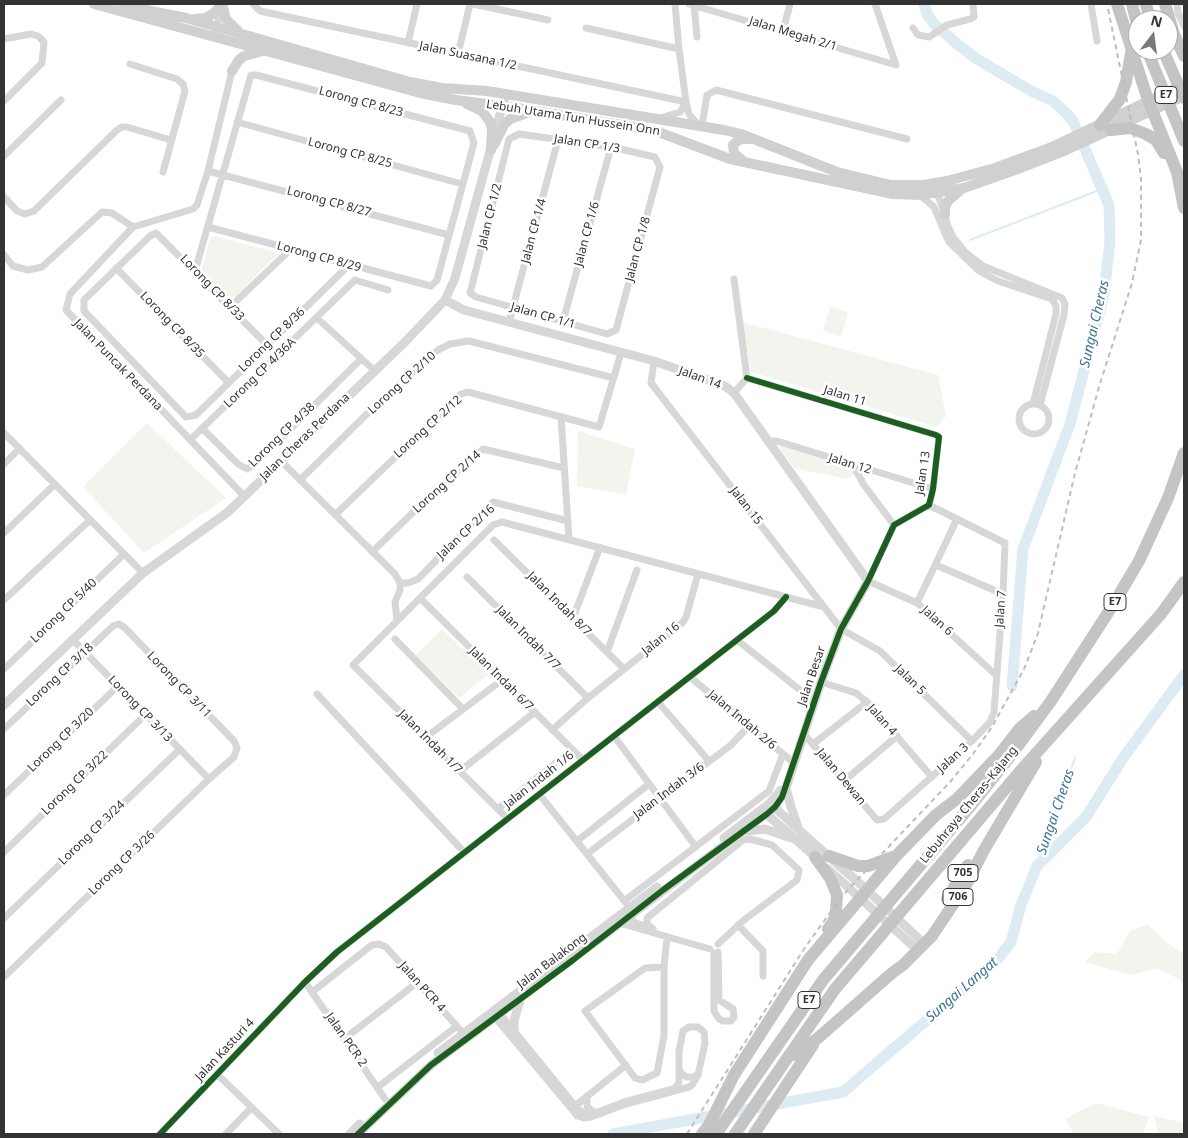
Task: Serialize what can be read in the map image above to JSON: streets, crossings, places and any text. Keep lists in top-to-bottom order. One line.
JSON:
{"streets":{"highway":["E7","Lebuhraya Cheras–Kajang","705","706"],"main road":["Lebuh Utama Tun Hussein Onn"],"street":["Jalan Megah 2/1","Jalan Suasana 1/2","Lorong CP 8/23","Jalan CP 1/3","Lorong CP 8/25","Lorong CP 8/27","Jalan CP 1/2","Jalan CP 1/4","Jalan CP 1/6","Jalan CP 1/8","Lorong CP 8/29","Lorong CP 8/33","Jalan CP 1/1","Lorong CP 8/35","Lorong CP 8/36","Jalan Puncak Perdana","Lorong CP 4/36A","Jalan 14","Lorong CP 2/10","Jalan 11","Lorong CP 2/12","Lorong CP 4/38","Jalan Cheras Perdana","Jalan 12","Jalan 13","Lorong CP 2/14","Jalan 15","Jalan CP 2/16","Jalan Indah 8/7","Jalan 7","Lorong CP 5/40","Jalan 6","Jalan Indah 7/7","Jalan 16","Lorong CP 3/18","Jalan Besar","Jalan Indah 6/7","Jalan 5","Lorong CP 3/11","Lorong CP 3/13","Jalan Indah 2/6","Jalan 4","Lorong CP 3/20","Jalan Indah 1/7","Jalan 3","Jalan Dewan","Jalan Indah 1/6","Lorong CP 3/22","Jalan Indah 3/6","Lorong CP 3/24","Lorong CP 3/26","Jalan Balakong","Jalan PCR 4","Jalan PCR 2","Jalan Kasturi 4"]},"crossings":[["Lorong CP 8/23","Lorong CP 8/25"],["Lebuh Utama Tun Hussein Onn","Jalan Cheras Perdana"],["Jalan CP 1/3","Jalan CP 1/2"],["Jalan CP 1/3","Jalan CP 1/4"],["Jalan CP 1/3","Jalan CP 1/6"],["Jalan CP 1/3","Jalan CP 1/8"],["Lorong CP 8/27","Lorong CP 8/29"],["Jalan CP 1/2","Jalan CP 1/1"],["Jalan CP 1/4","Jalan CP 1/1"],["Jalan CP 1/4","Jalan 14"],["Jalan CP 1/6","Jalan CP 1/1"],["Jalan CP 1/8","Jalan CP 1/1"],["Lorong CP 8/29","Lorong CP 8/36"],["Lorong CP 8/33","Lorong CP 8/35"],["Lorong CP 8/33","Lorong CP 8/36"],["Lorong CP 8/35","Lorong CP 8/36"],["Jalan Puncak Perdana","Lorong CP 4/36A"],["Jalan Puncak Perdana","Jalan Cheras Perdana"],["Lorong CP 4/36A","Lorong CP 4/38"],["Jalan 14","Jalan Cheras Perdana"],["Jalan 14","Jalan 12"],["Jalan 14","Jalan 15"],["Jalan 14","Jalan 6"],["Jalan 14","Jalan Besar"],["Lorong CP 2/10","Lorong CP 2/12"],["Jalan 11","Jalan 13"],["Jalan Cheras Perdana","Lorong CP 3/13"],["Jalan 12","Jalan 13"],["Jalan 15","Jalan Besar"],["Jalan 15","Jalan 5"],["Jalan Indah 8/7","Jalan 16"],["Jalan 7","Jalan 6"],["Jalan 7","Jalan 3"],["Jalan 6","Jalan Besar"],["Jalan 6","Jalan 3"],["Jalan Indah 7/7","Jalan 16"],["Jalan 16","Jalan Indah 6/7"],["Lorong CP 3/18","Lorong CP 3/11"],["Lorong CP 3/18","Lorong CP 3/13"],["Jalan Besar","Jalan 5"],["Jalan Besar","Jalan Indah 2/6"],["Jalan Besar","Jalan 4"],["Jalan Besar","Jalan Dewan"],["Jalan Indah 6/7","Jalan Indah 1/6"],["Jalan 5","Jalan 3"],["Lorong CP 3/11","Lorong CP 3/26"],["Lorong CP 3/13","Lorong CP 3/20"],["Lorong CP 3/13","Lorong CP 3/22"],["Lorong CP 3/13","Lorong CP 3/24"],["Lorong CP 3/13","Lorong CP 3/26"],["Jalan Indah 2/6","Jalan Indah 1/6"],["Jalan Indah 2/6","Jalan Indah 3/6"],["Jalan 4","Jalan 3"],["Jalan Indah 1/7","Jalan Indah 1/6"],["Jalan 3","Jalan Dewan"],["Jalan Indah 1/6","Jalan PCR 2"],["Jalan Indah 1/6","Jalan Kasturi 4"],["705","706"],["Jalan Balakong","Jalan PCR 4"],["Jalan Balakong","Jalan PCR 2"],["Jalan PCR 4","Jalan PCR 2"],["Jalan PCR 2","Jalan Kasturi 4"]],"water":["Sungai Cheras","Sungai Langat"],"north":"top"}
